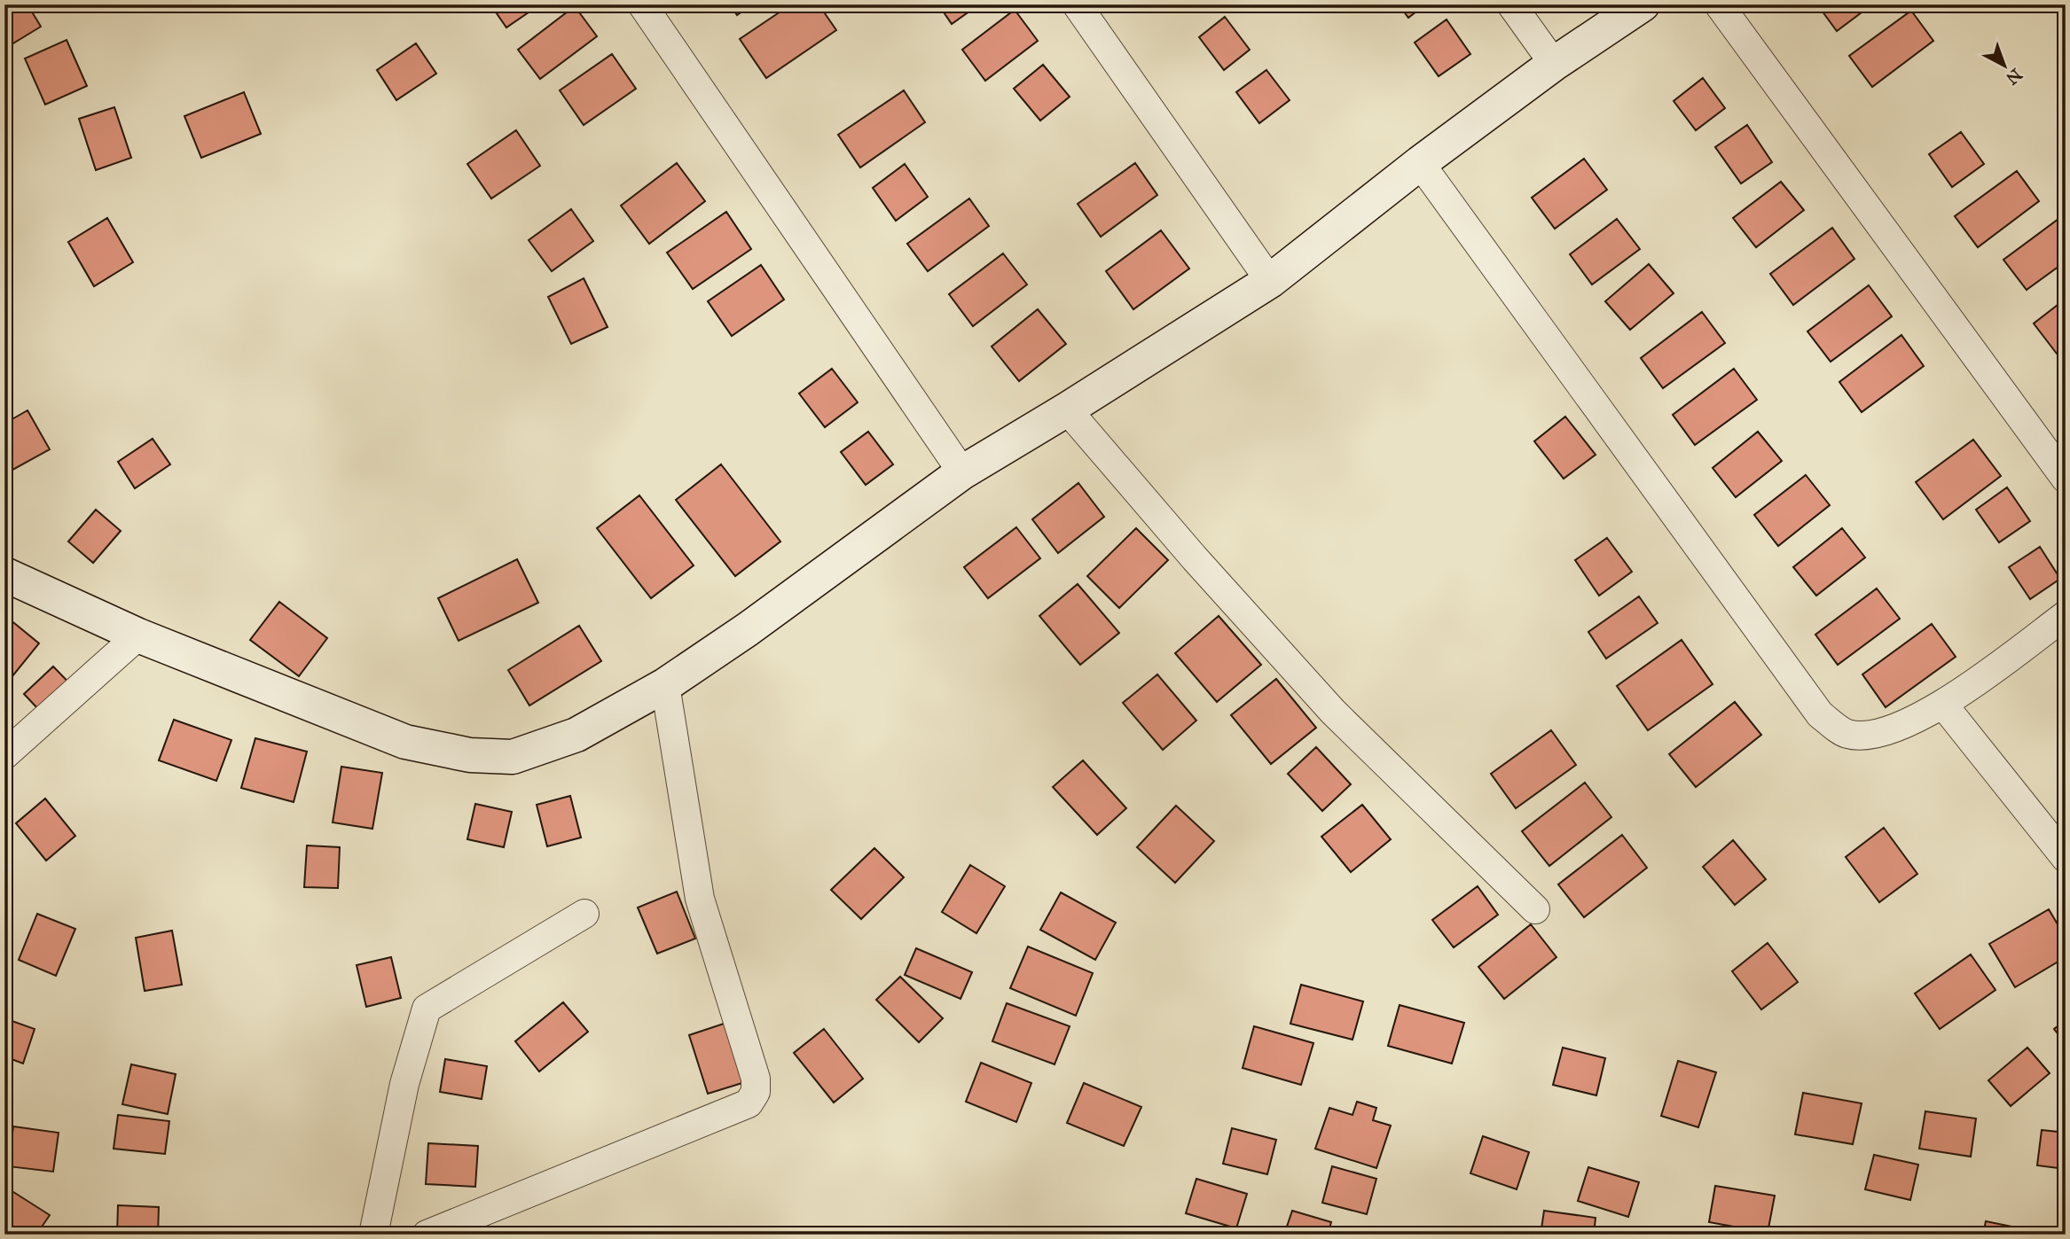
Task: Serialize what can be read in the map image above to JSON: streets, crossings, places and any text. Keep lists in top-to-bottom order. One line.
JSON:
{"north":"bottom right"}
